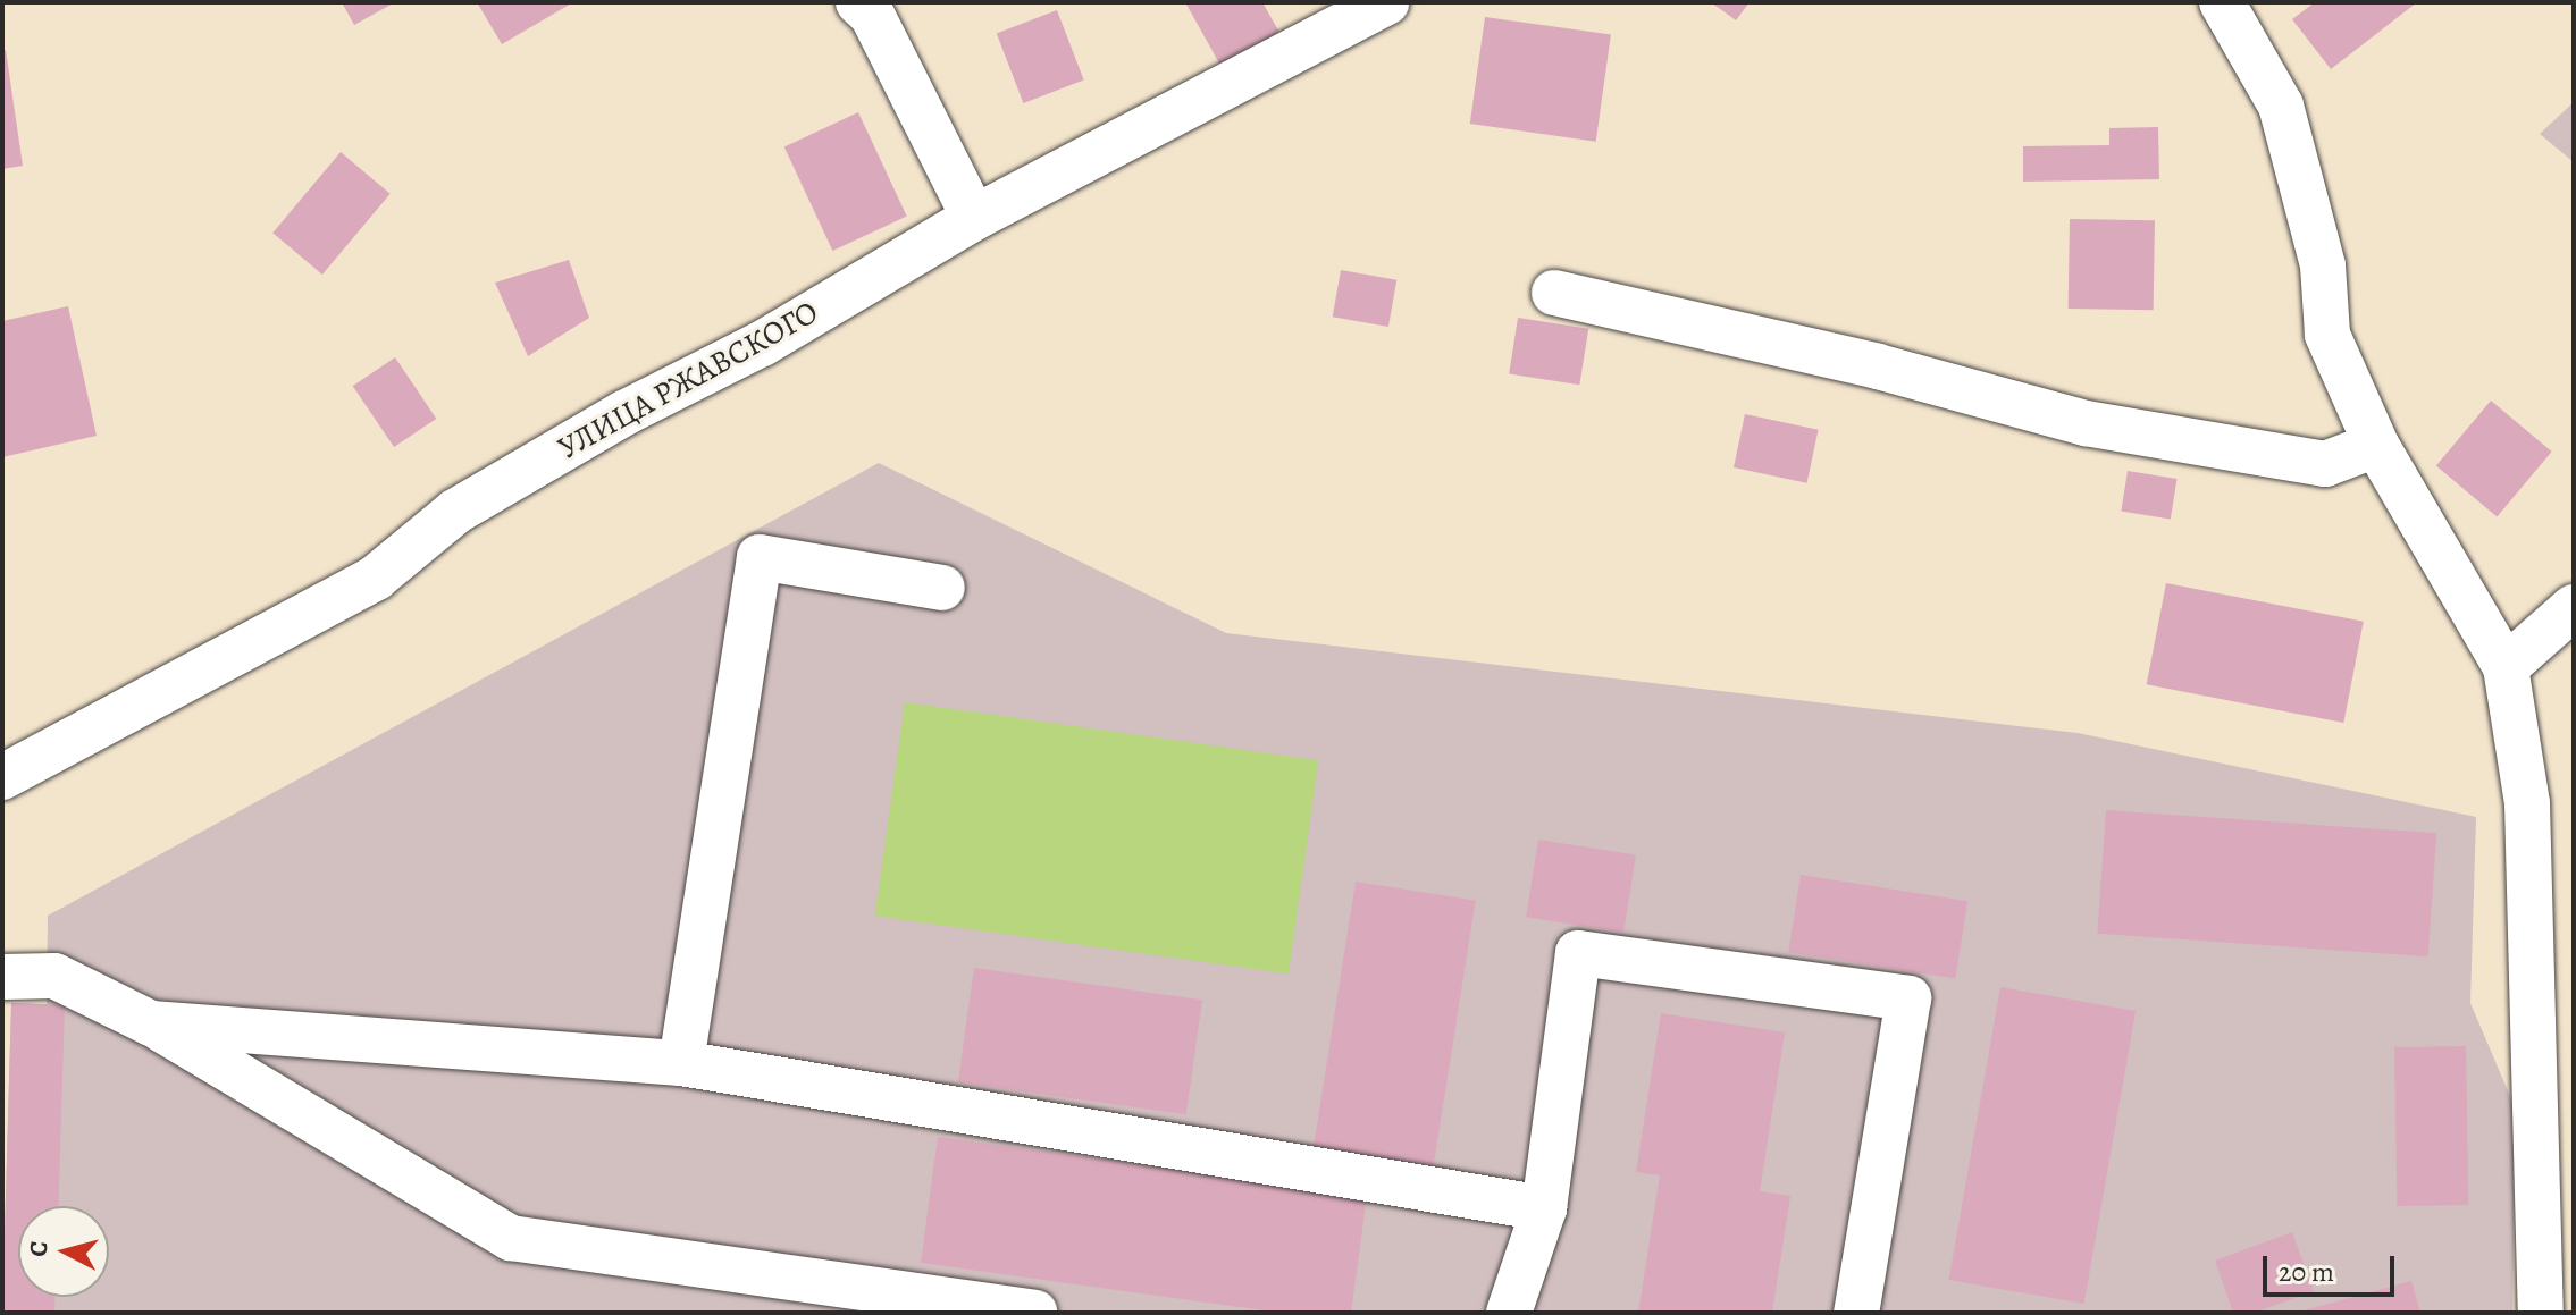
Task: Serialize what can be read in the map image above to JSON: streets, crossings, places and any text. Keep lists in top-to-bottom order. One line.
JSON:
{"streets":{"street":["УЛИЦА РЖАВСКОГО"]},"scale_bar":"20 m","north":"left"}
